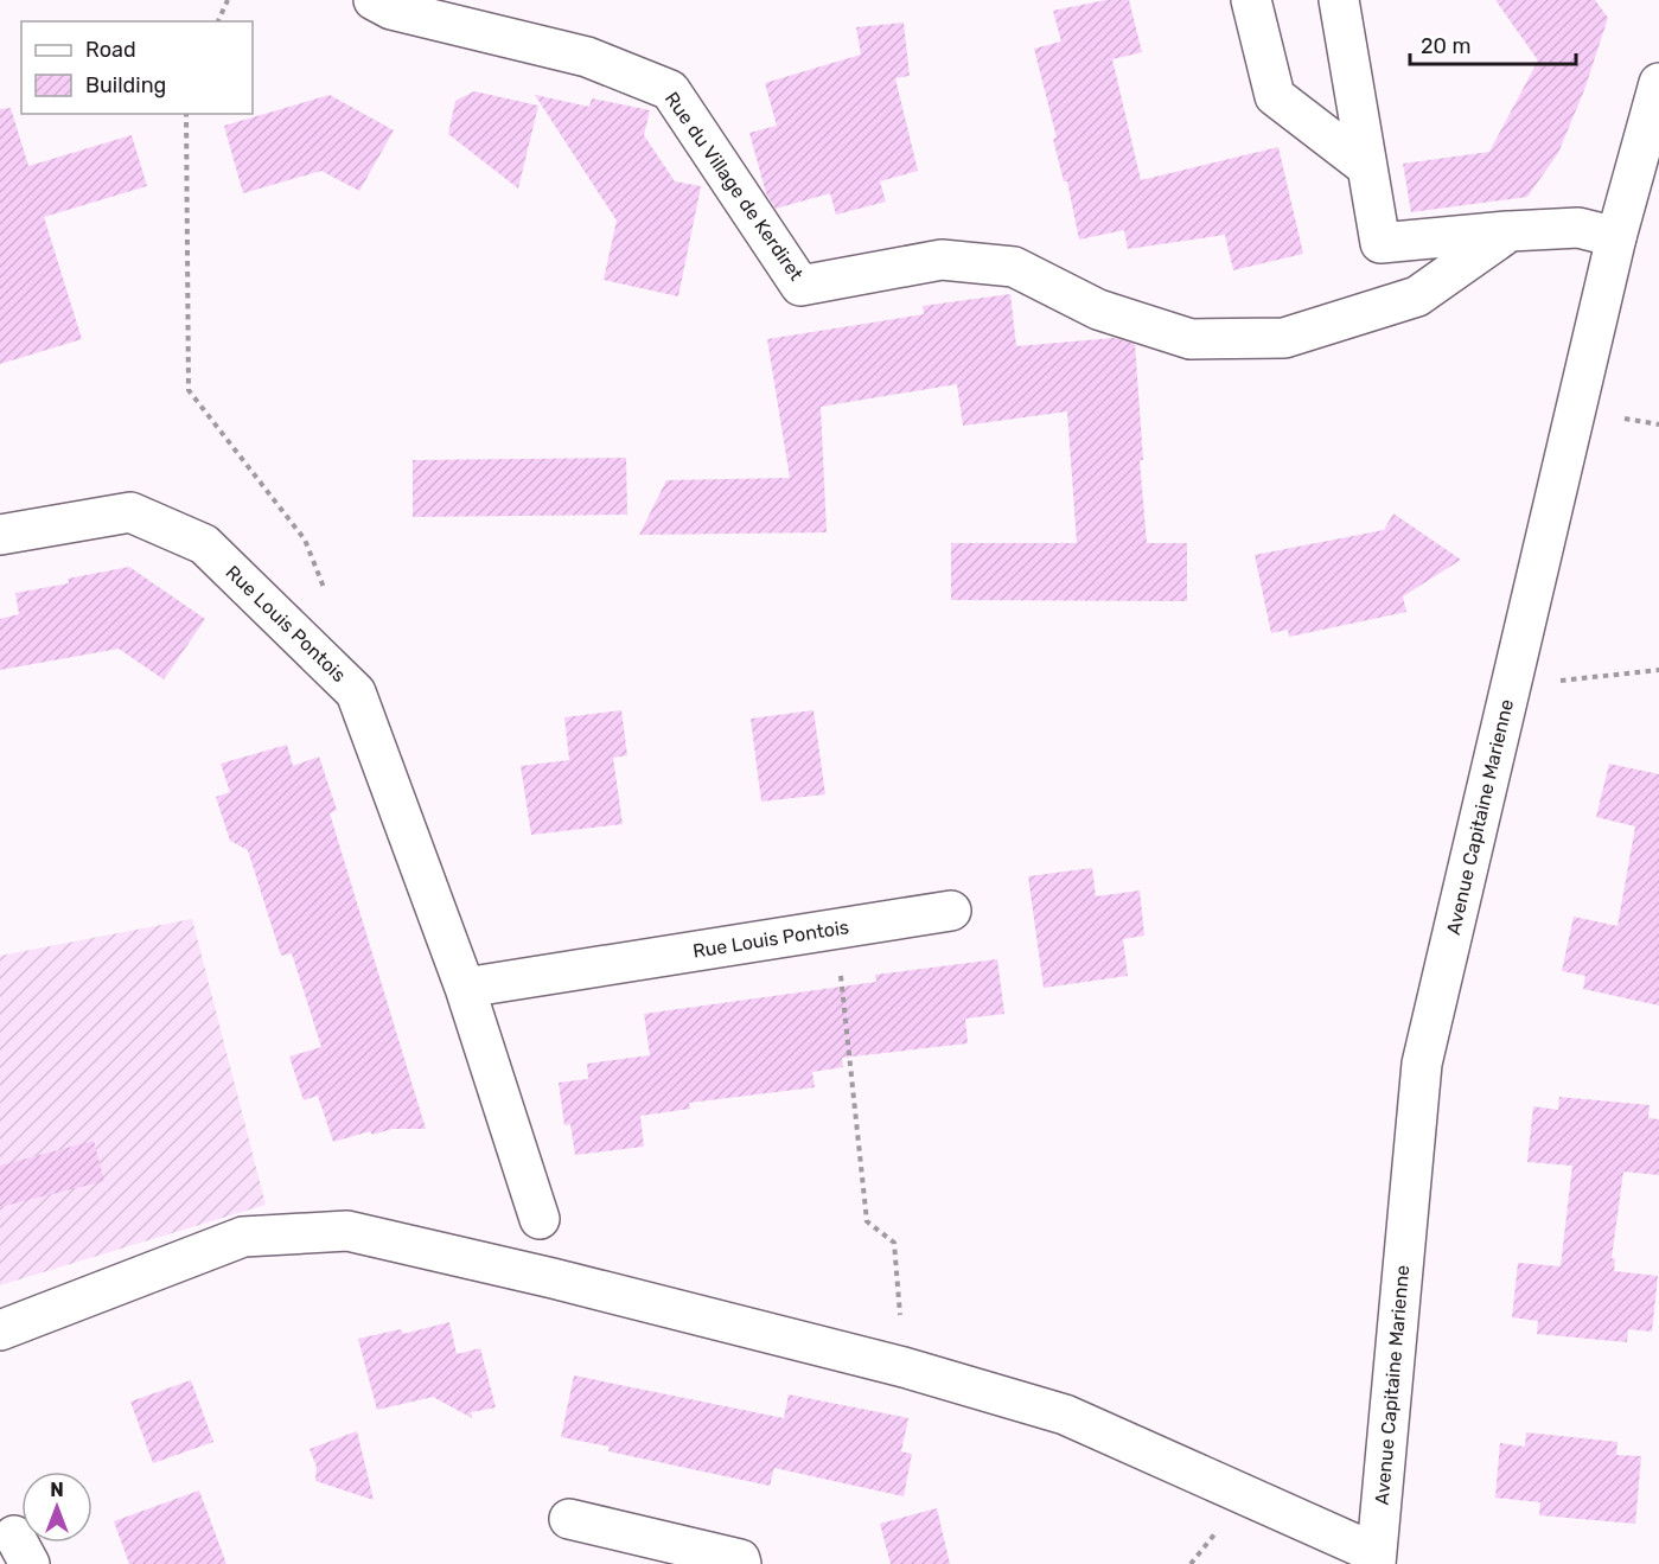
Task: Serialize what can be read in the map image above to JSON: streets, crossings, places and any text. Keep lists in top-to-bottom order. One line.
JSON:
{"streets":{"street":["Rue du Village de Kerdiret","Rue Louis Pontois","Avenue Capitaine Marienne"]},"legend":["Road","Building"],"scale_bar":"20 m","north":"top"}
